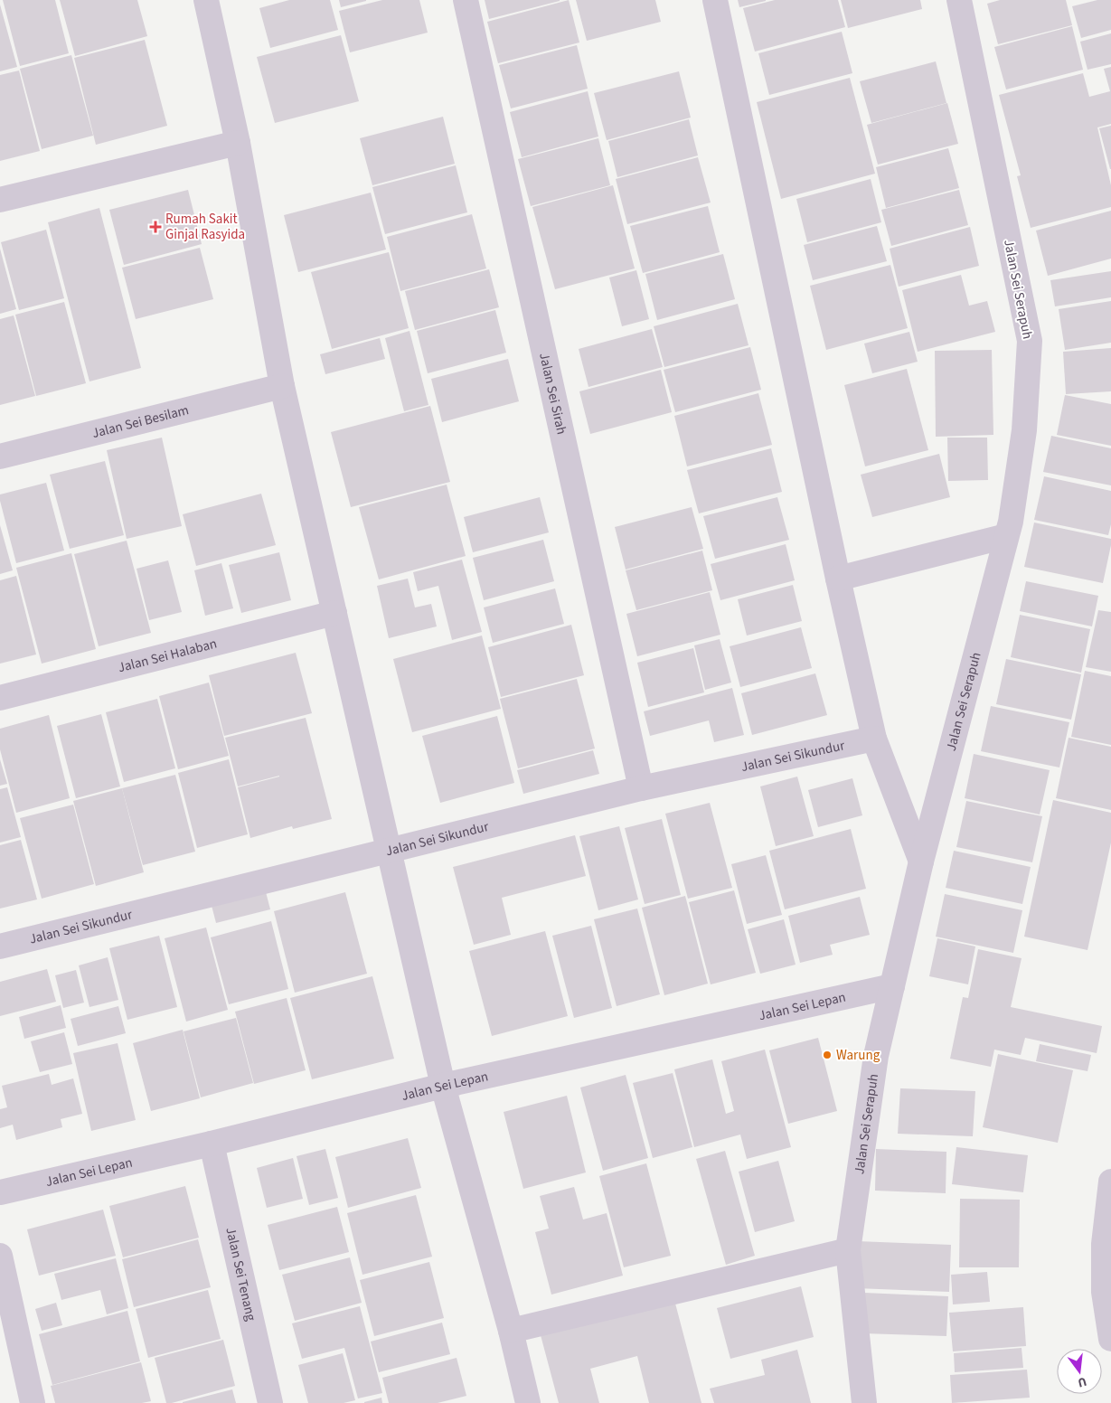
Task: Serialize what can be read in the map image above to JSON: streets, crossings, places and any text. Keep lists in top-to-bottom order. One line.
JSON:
{"streets":{"street":["Jalan Sei Serapuh","Jalan Sei Sirah","Jalan Sei Besilam","Jalan Sei Halaban","Jalan Sei Sikundur","Jalan Sei Lepan","Jalan Sei Tenang"]},"crossings":[["Jalan Sei Serapuh","Jalan Sei Lepan"],["Jalan Sei Sirah","Jalan Sei Sikundur"],["Jalan Sei Lepan","Jalan Sei Tenang"]],"places":{"health":["Rumah Sakit Ginjal Rasyida"],"other":["Warung"]},"north":"bottom"}
